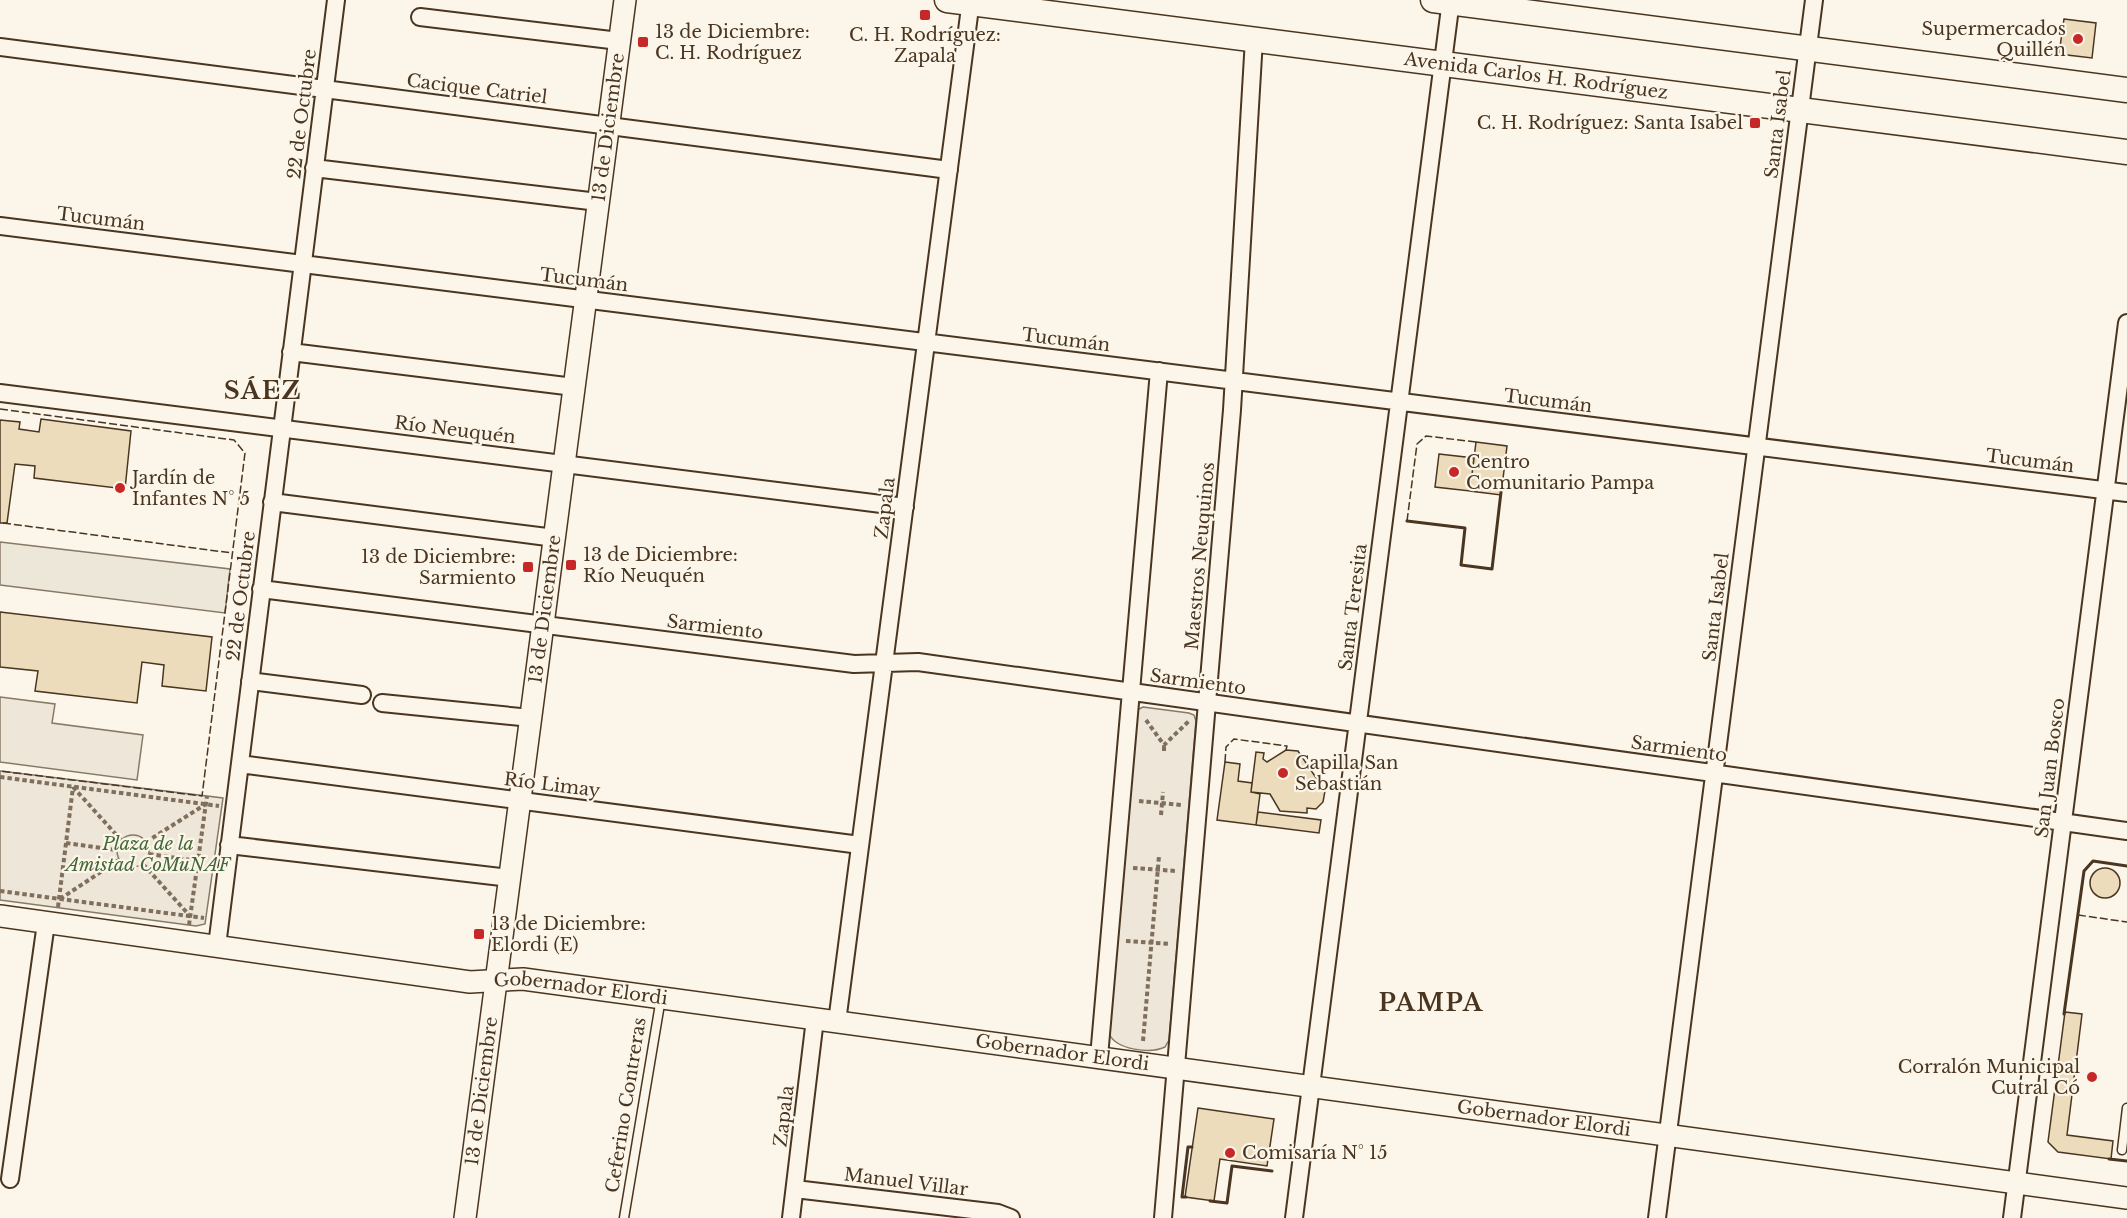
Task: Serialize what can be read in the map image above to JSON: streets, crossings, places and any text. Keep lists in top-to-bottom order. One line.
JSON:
{"streets":{"main road":["Avenida Carlos H. Rodríguez"],"street":["Cacique Catriel","22 de Octubre","Santa Isabel","13 de Diciembre","Tucumán","Río Neuquén","Zapala","Maestros Neuquinos","Santa Teresita","Sarmiento","San Juan Bosco","Río Limay","Gobernador Elordi","Manuel Villar"],"lane":["Ceferino Contreras"]},"crossings":[["Avenida Carlos H. Rodríguez","Santa Isabel"],["Avenida Carlos H. Rodríguez","Zapala"],["Avenida Carlos H. Rodríguez","Maestros Neuquinos"],["Avenida Carlos H. Rodríguez","Santa Teresita"],["Cacique Catriel","22 de Octubre"],["Cacique Catriel","13 de Diciembre"],["Cacique Catriel","Zapala"],["22 de Octubre","Tucumán"],["22 de Octubre","Río Neuquén"],["22 de Octubre","Sarmiento"],["22 de Octubre","Río Limay"],["22 de Octubre","Gobernador Elordi"],["Santa Isabel","Tucumán"],["Santa Isabel","Sarmiento"],["Santa Isabel","Gobernador Elordi"],["13 de Diciembre","Tucumán"],["13 de Diciembre","Río Neuquén"],["13 de Diciembre","Sarmiento"],["13 de Diciembre","Río Limay"],["13 de Diciembre","Gobernador Elordi"],["Tucumán","Zapala"],["Tucumán","Maestros Neuquinos"],["Tucumán","Santa Teresita"],["Tucumán","San Juan Bosco"],["Río Neuquén","Zapala"],["Zapala","Sarmiento"],["Zapala","Río Limay"],["Zapala","Gobernador Elordi"],["Zapala","Manuel Villar"],["Maestros Neuquinos","Sarmiento"],["Maestros Neuquinos","Gobernador Elordi"],["Santa Teresita","Sarmiento"],["Santa Teresita","Gobernador Elordi"],["Sarmiento","San Juan Bosco"],["San Juan Bosco","Gobernador Elordi"],["Gobernador Elordi","Ceferino Contreras"]],"districts":["SÁEZ","PAMPA"],"parks":["Plaza de la Amistad CoMuNAF"],"places":{"transit":["C. H. Rodríguez: Zapala","13 de Diciembre: C. H. Rodríguez","C. H. Rodríguez: Santa Isabel","13 de Diciembre: Río Neuquén","13 de Diciembre: Sarmiento","13 de Diciembre: Elordi (E)"],"other":["Supermercados Quillén","Centro Comunitario Pampa","Jardín de Infantes N° 5","Capilla San Sebastián","Corralón Municipal Cutral Có","Comisaría N° 15"]}}
